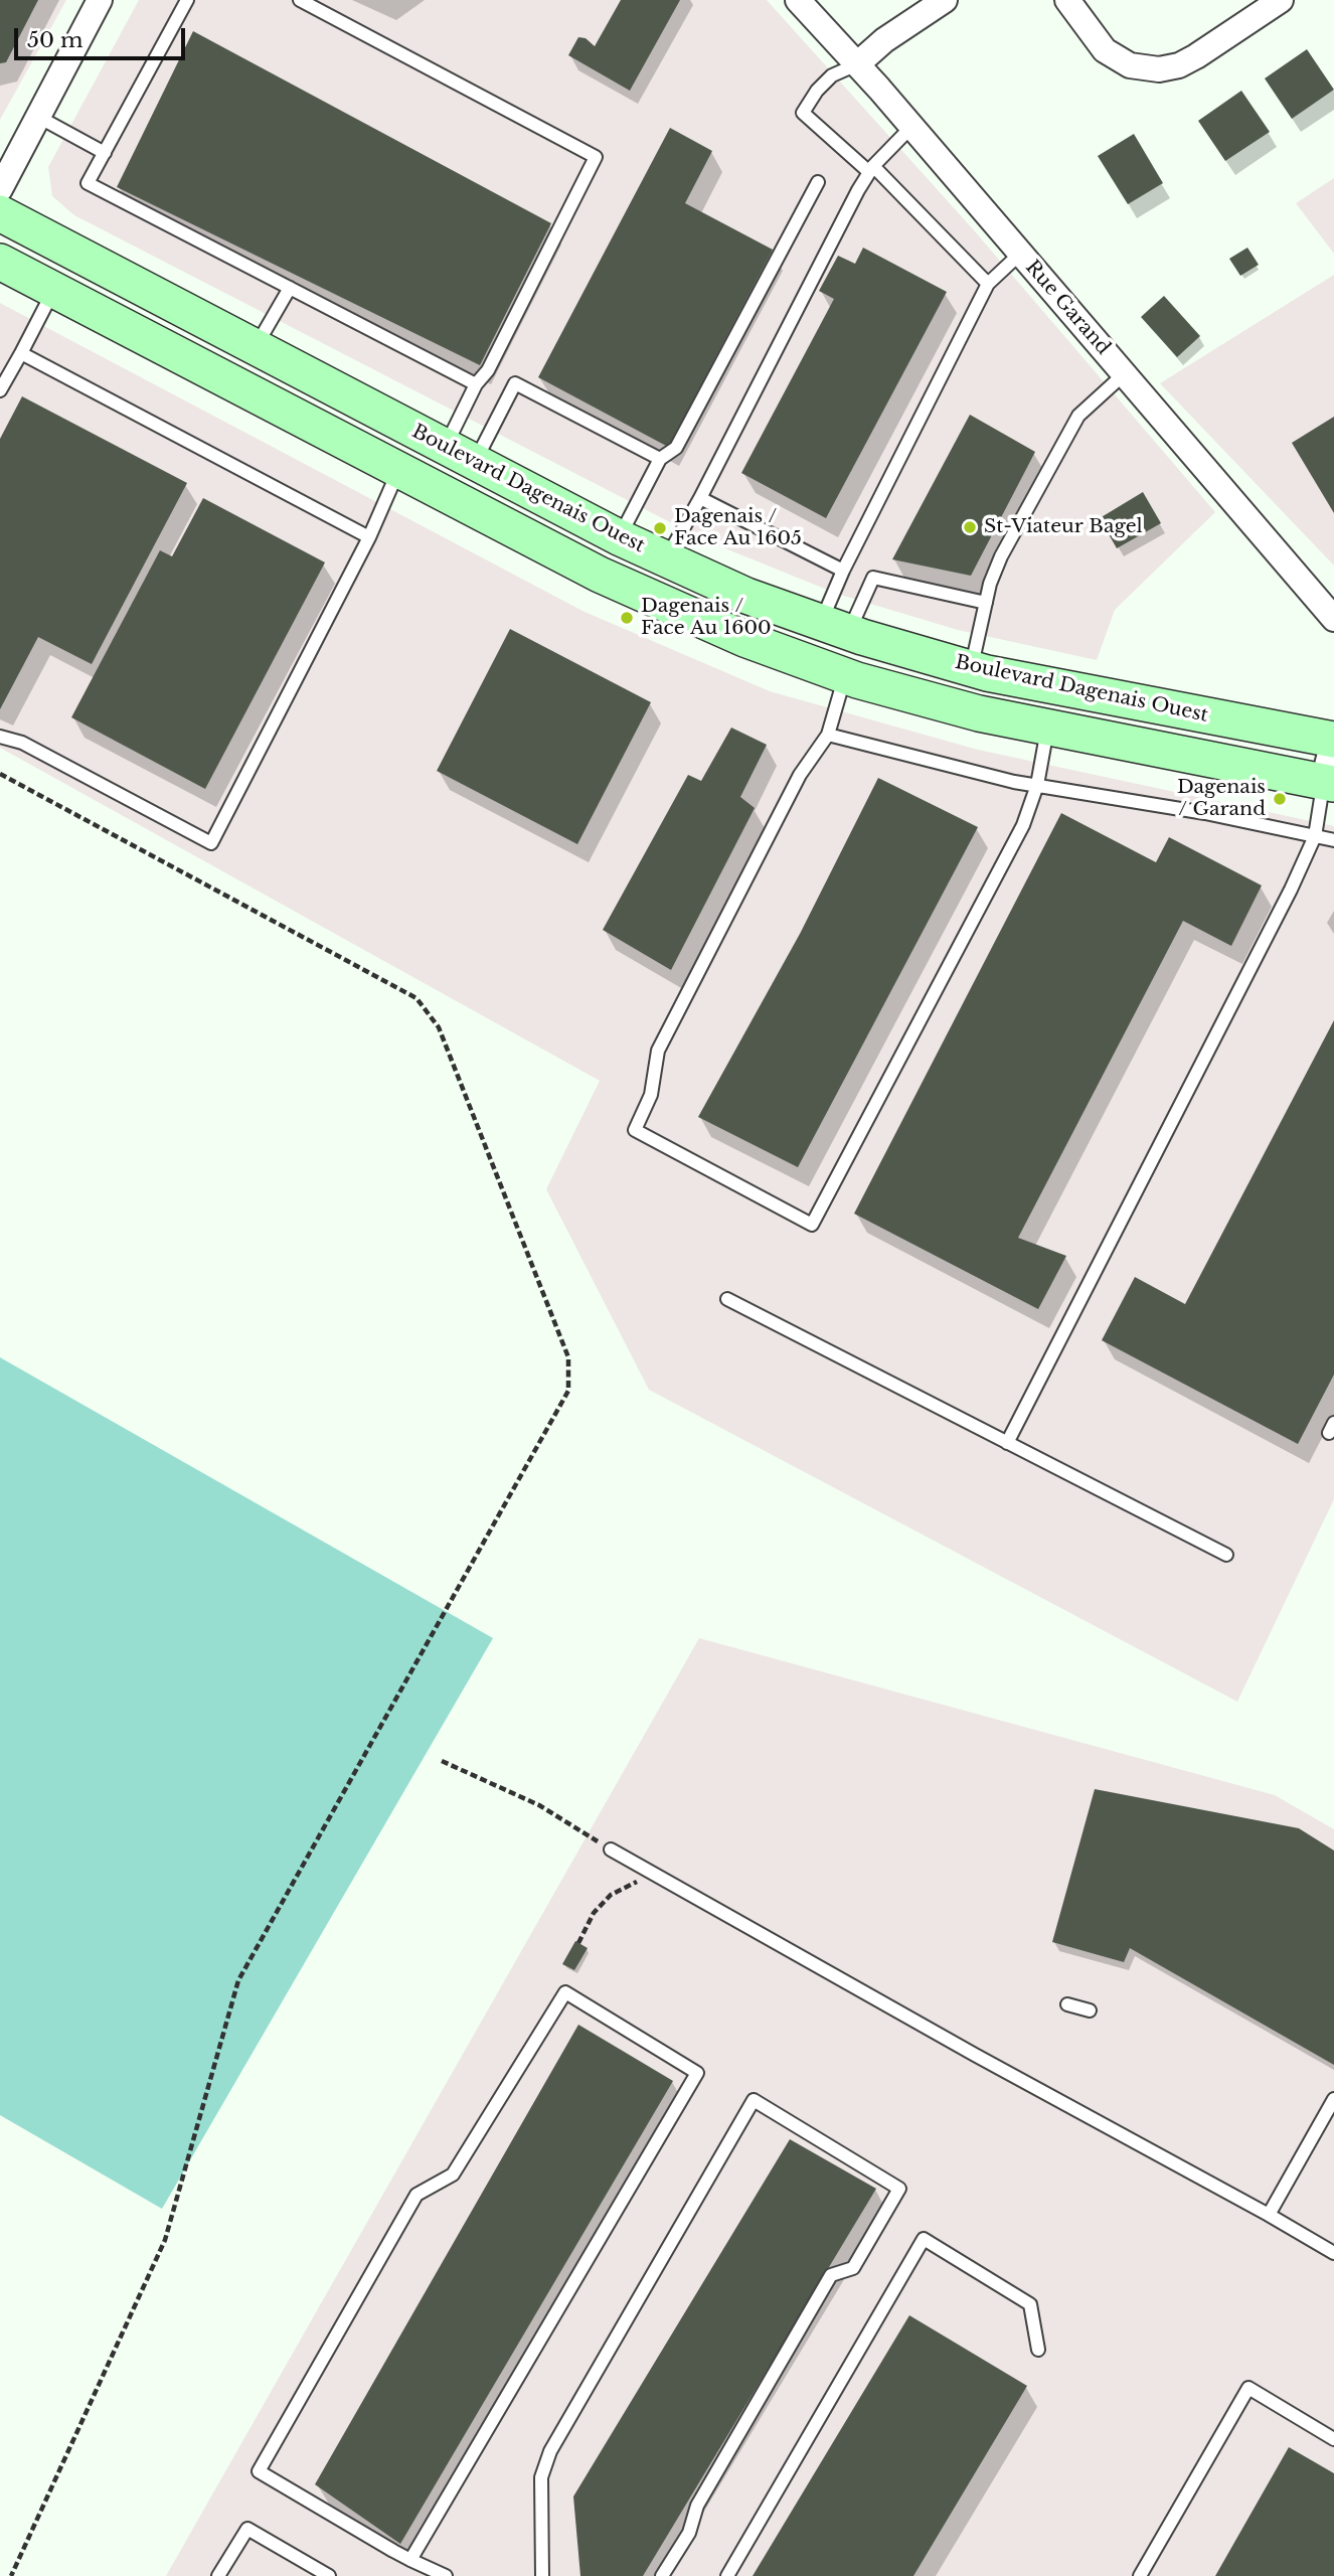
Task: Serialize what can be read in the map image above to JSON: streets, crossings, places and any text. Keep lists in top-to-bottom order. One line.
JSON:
{"streets":{"main road":["Boulevard Dagenais Ouest"],"street":["Rue Garand"]},"places":["St-Viateur Bagel","Dagenais / Face Au 1605","Dagenais / Face Au 1600","Dagenais / Garand"],"scale_bar":"50 m"}
